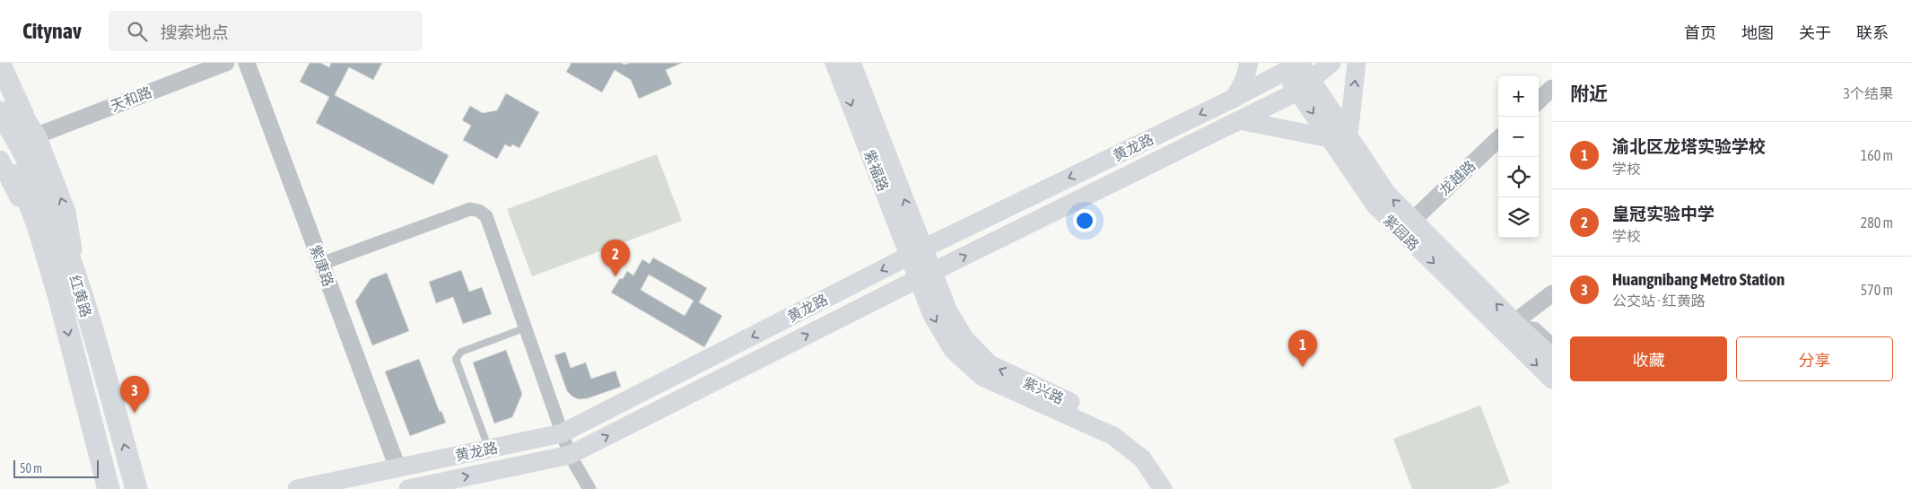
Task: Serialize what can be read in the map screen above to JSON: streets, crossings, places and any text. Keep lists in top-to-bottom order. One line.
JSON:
{"streets":{"highway":["红黄路"],"main road":["黄龙路","紫福路","紫园路","紫兴路"],"street":["天和路","龙越路","紫康路"]},"crossings":[["黄龙路","紫福路"],["黄龙路","紫园路"],["黄龙路","紫康路"],["黄龙路","紫兴路"],["紫福路","紫兴路"],["龙越路","紫园路"]],"scale_bar":"50 m","page":{"header":"Citynav","search":"搜索地点","nav":["首页","地图","关于","联系"],"heading":["附近","3个结果"],"map_buttons":["+","−"],"list":[{"mark":"1","name":"渝北区龙塔实验学校","note":"学校","value":"160 m"},{"mark":"2","name":"皇冠实验中学","note":"学校","value":"280 m"},{"mark":"3","name":"Huangnibang Metro Station","note":"公交站 · 红黄路","value":"570 m"}],"pins":["2","1","3"],"buttons":["收藏","分享"],"scale":"50 m"}}
